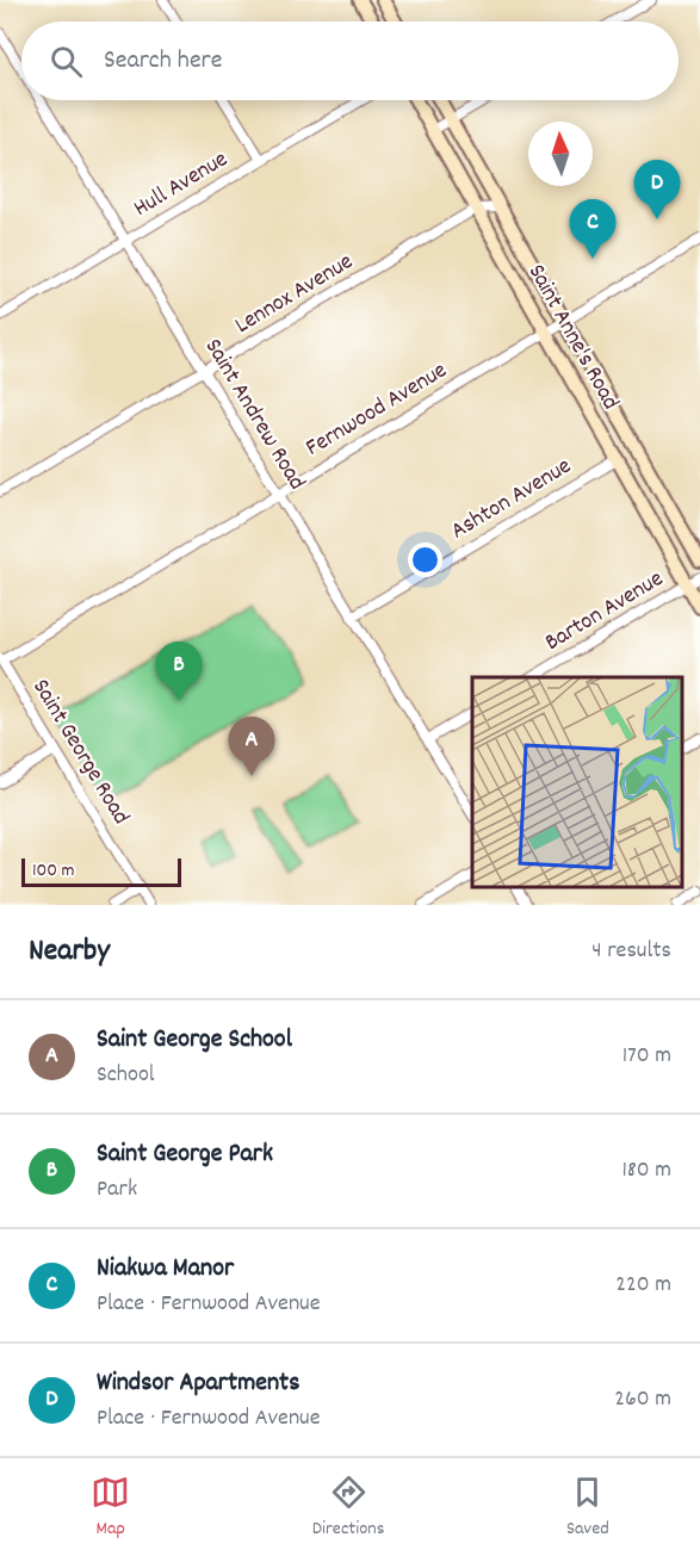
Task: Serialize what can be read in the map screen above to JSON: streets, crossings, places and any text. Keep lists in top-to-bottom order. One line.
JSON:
{"streets":{"main road":["Saint Anne's Road"],"street":["Hull Avenue","Lennox Avenue","Fernwood Avenue","Saint Andrew Road","Ashton Avenue","Barton Avenue","Saint George Road"]},"crossings":[["Hull Avenue","Saint Andrew Road"],["Lennox Avenue","Saint Anne's Road"],["Lennox Avenue","Saint Andrew Road"],["Saint Anne's Road","Fernwood Avenue"],["Saint Anne's Road","Ashton Avenue"],["Saint Anne's Road","Barton Avenue"],["Fernwood Avenue","Saint Andrew Road"],["Fernwood Avenue","Saint George Road"],["Saint Andrew Road","Ashton Avenue"]],"scale_bar":"100 m","north":"top","page":{"search":"Search here","pins":["D","C","B","A"],"scale":"100 m","heading":["Nearby","4 results"],"list":[{"mark":"A","name":"Saint George School","note":"School","value":"170 m"},{"mark":"B","name":"Saint George Park","note":"Park","value":"180 m"},{"mark":"C","name":"Niakwa Manor","note":"Place · Fernwood Avenue","value":"220 m"},{"mark":"D","name":"Windsor Apartments","note":"Place · Fernwood Avenue","value":"260 m"}],"nav":["Map","Directions","Saved"]}}
